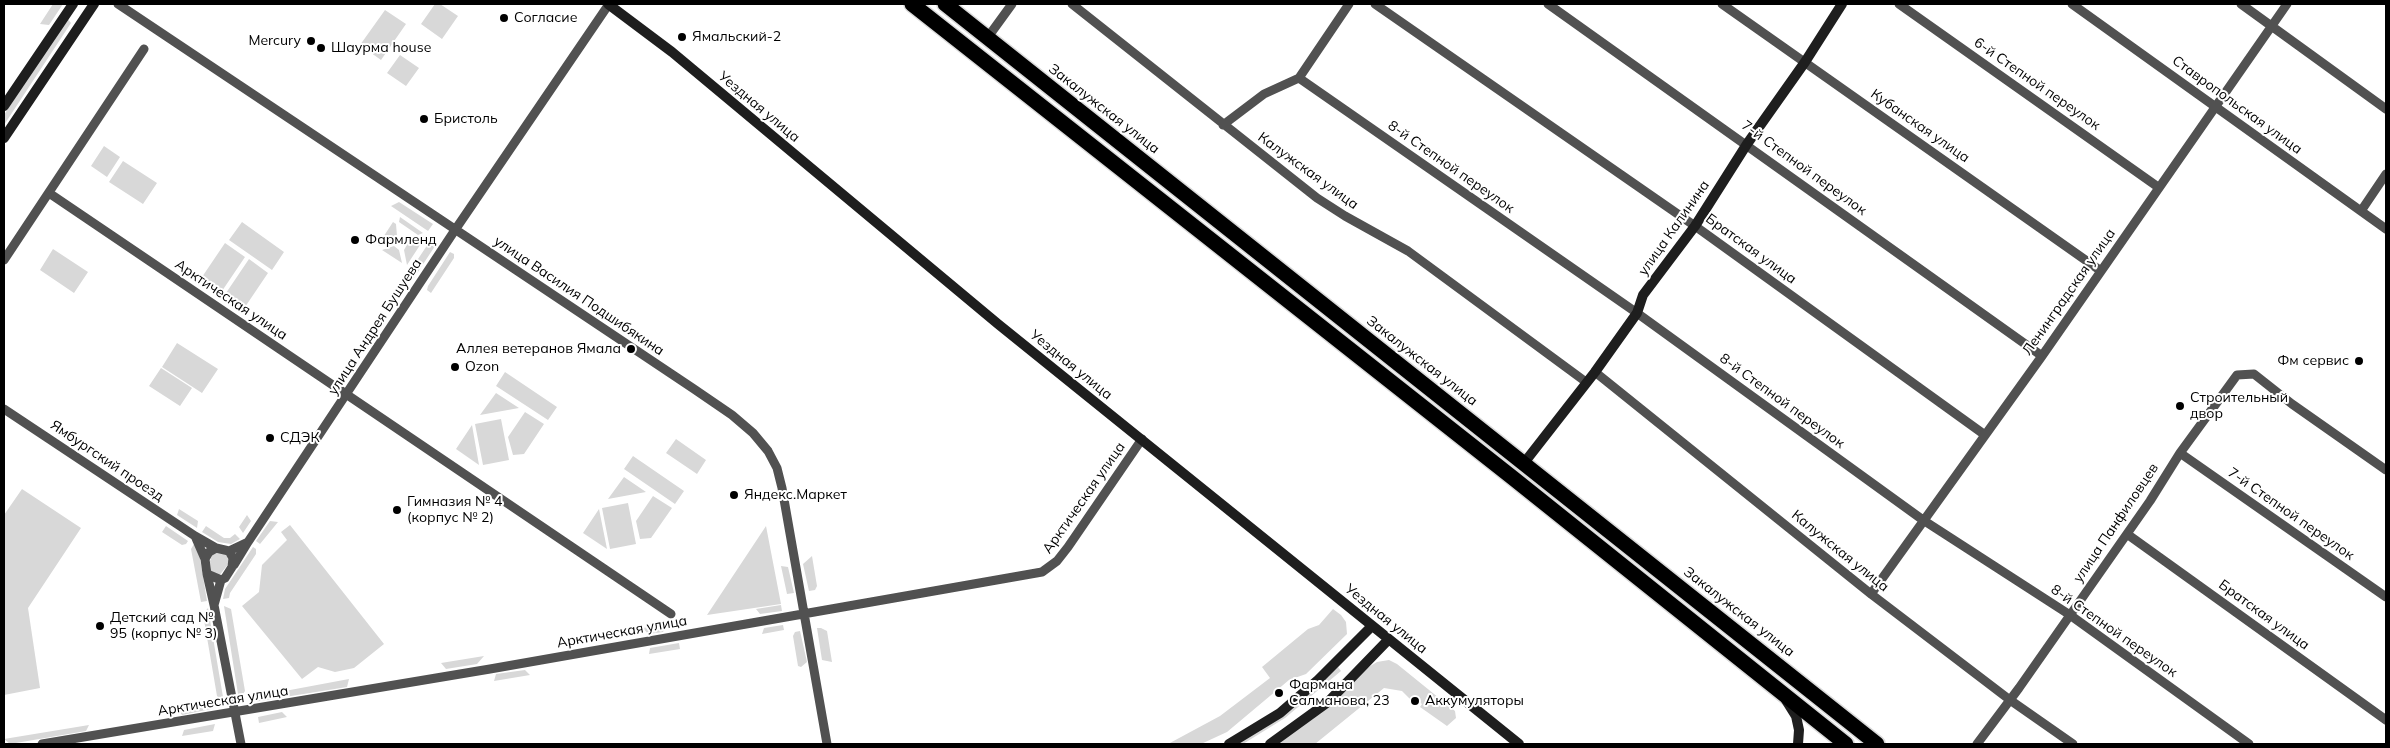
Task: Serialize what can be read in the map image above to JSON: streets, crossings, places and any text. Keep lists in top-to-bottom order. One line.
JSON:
{"streets":{"highway":["Закалужская улица"],"street":["6-й Степной переулок","Ставропольская улица","Уездная улица","Кубанская улица","8-й Степной переулок","7-й Степной переулок","Калужская улица","улица Калинина","Братская улица","Ленинградская улица","улица Василия Подшибякина","Арктическая улица","улица Андрея Бушуева","Ямбургский проезд","улица Панфиловцев"]},"crossings":[["6-й Степной переулок","Ленинградская улица"],["Ставропольская улица","Ленинградская улица"],["Уездная улица","Арктическая улица"],["Уездная улица","улица Андрея Бушуева"],["Закалужская улица","улица Калинина"],["Кубанская улица","улица Калинина"],["Кубанская улица","Ленинградская улица"],["8-й Степной переулок","улица Калинина"],["8-й Степной переулок","Ленинградская улица"],["8-й Степной переулок","улица Панфиловцев"],["7-й Степной переулок","улица Калинина"],["7-й Степной переулок","Ленинградская улица"],["7-й Степной переулок","улица Панфиловцев"],["Калужская улица","улица Калинина"],["Калужская улица","Ленинградская улица"],["Калужская улица","улица Панфиловцев"],["улица Калинина","Братская улица"],["Братская улица","Ленинградская улица"],["Братская улица","улица Панфиловцев"],["улица Василия Подшибякина","Арктическая улица"],["улица Василия Подшибякина","улица Андрея Бушуева"],["Арктическая улица","улица Андрея Бушуева"],["улица Андрея Бушуева","Ямбургский проезд"]],"places":["Согласие","Ямальский-2","Mercury","Шаурма house","Бристоль","Фармленд","Аллея ветеранов Ямала","Фм сервис","Ozon","Строительный двор","СДЭК","Яндекс.Маркет","Гимназия № 4 (корпус № 2)","Детский сад № 95 (корпус № 3)","Фармана Салманова, 23","Аккумуляторы"]}
